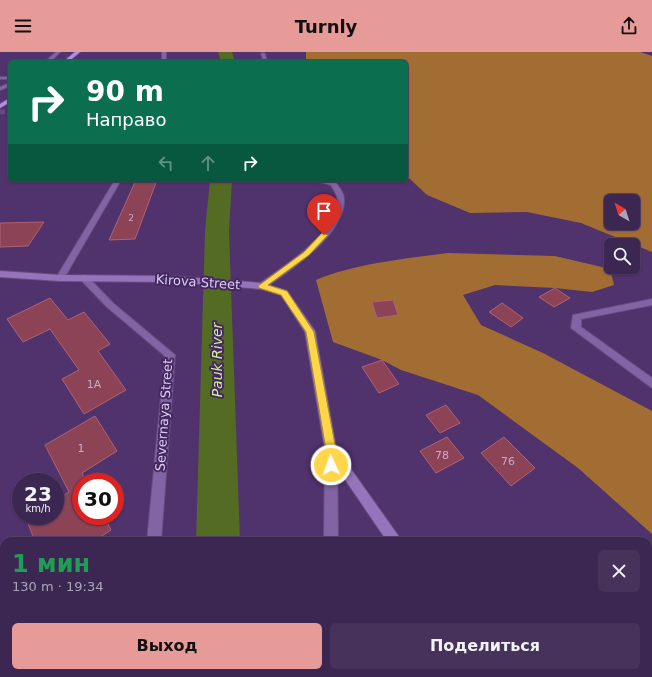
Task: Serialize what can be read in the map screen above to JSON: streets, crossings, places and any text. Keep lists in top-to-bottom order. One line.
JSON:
{"streets":{"main road":["Kirova Street"],"street":["Severnaya Street"]},"crossings":[["Kirova Street","Severnaya Street"]],"water":["Pauk River"],"house_numbers":["2","1А","1","78","76"],"north":"top left","page":{"header":"Turnly","turn":["90 m","Направо"],"speed":"23 km/h","limit":"30","heading":["1 мин","130 m · 19:34"],"buttons":["Выход","Поделиться"]}}
